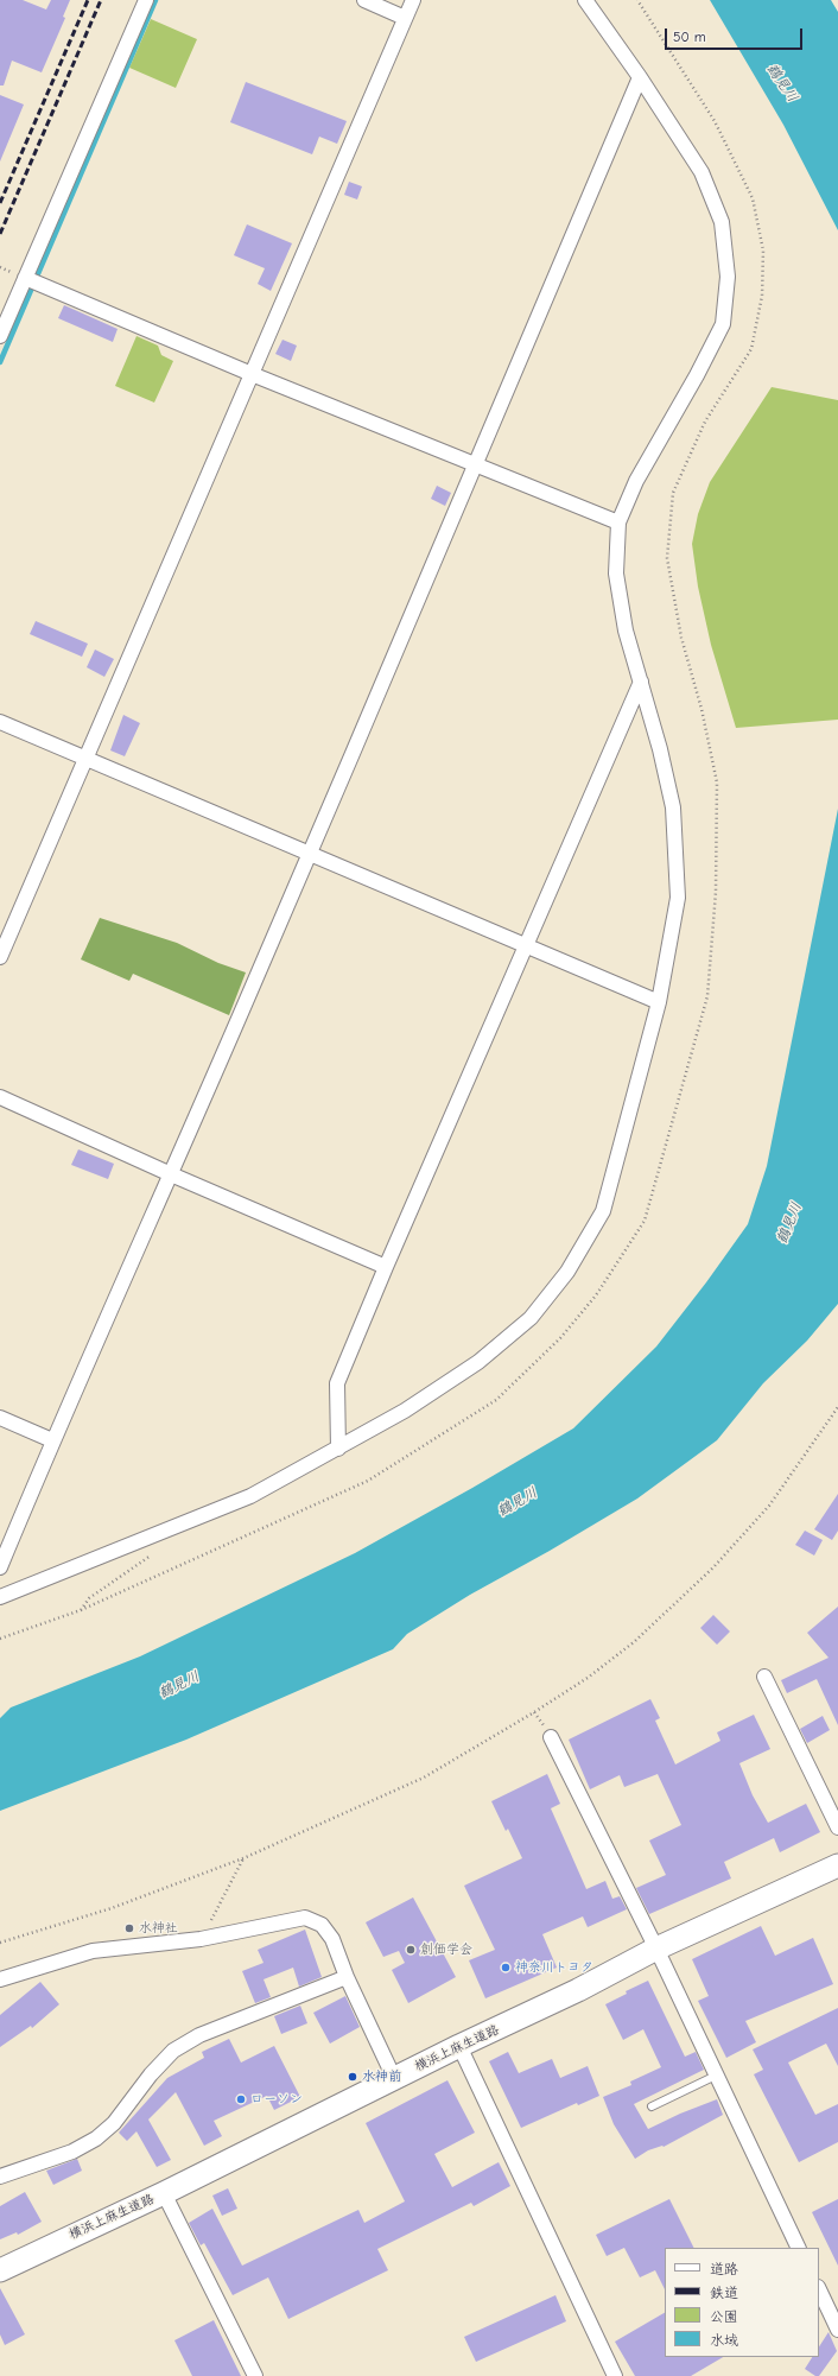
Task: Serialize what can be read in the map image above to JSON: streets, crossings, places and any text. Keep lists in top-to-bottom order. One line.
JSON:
{"streets":{"main road":["横浜上麻生道路"]},"water":["鶴見川"],"places":["水神社","創価学会","神奈川トヨタ","水神前","ローソン"],"legend":["道路","鉄道","公園","水域"],"scale_bar":"50 m"}
